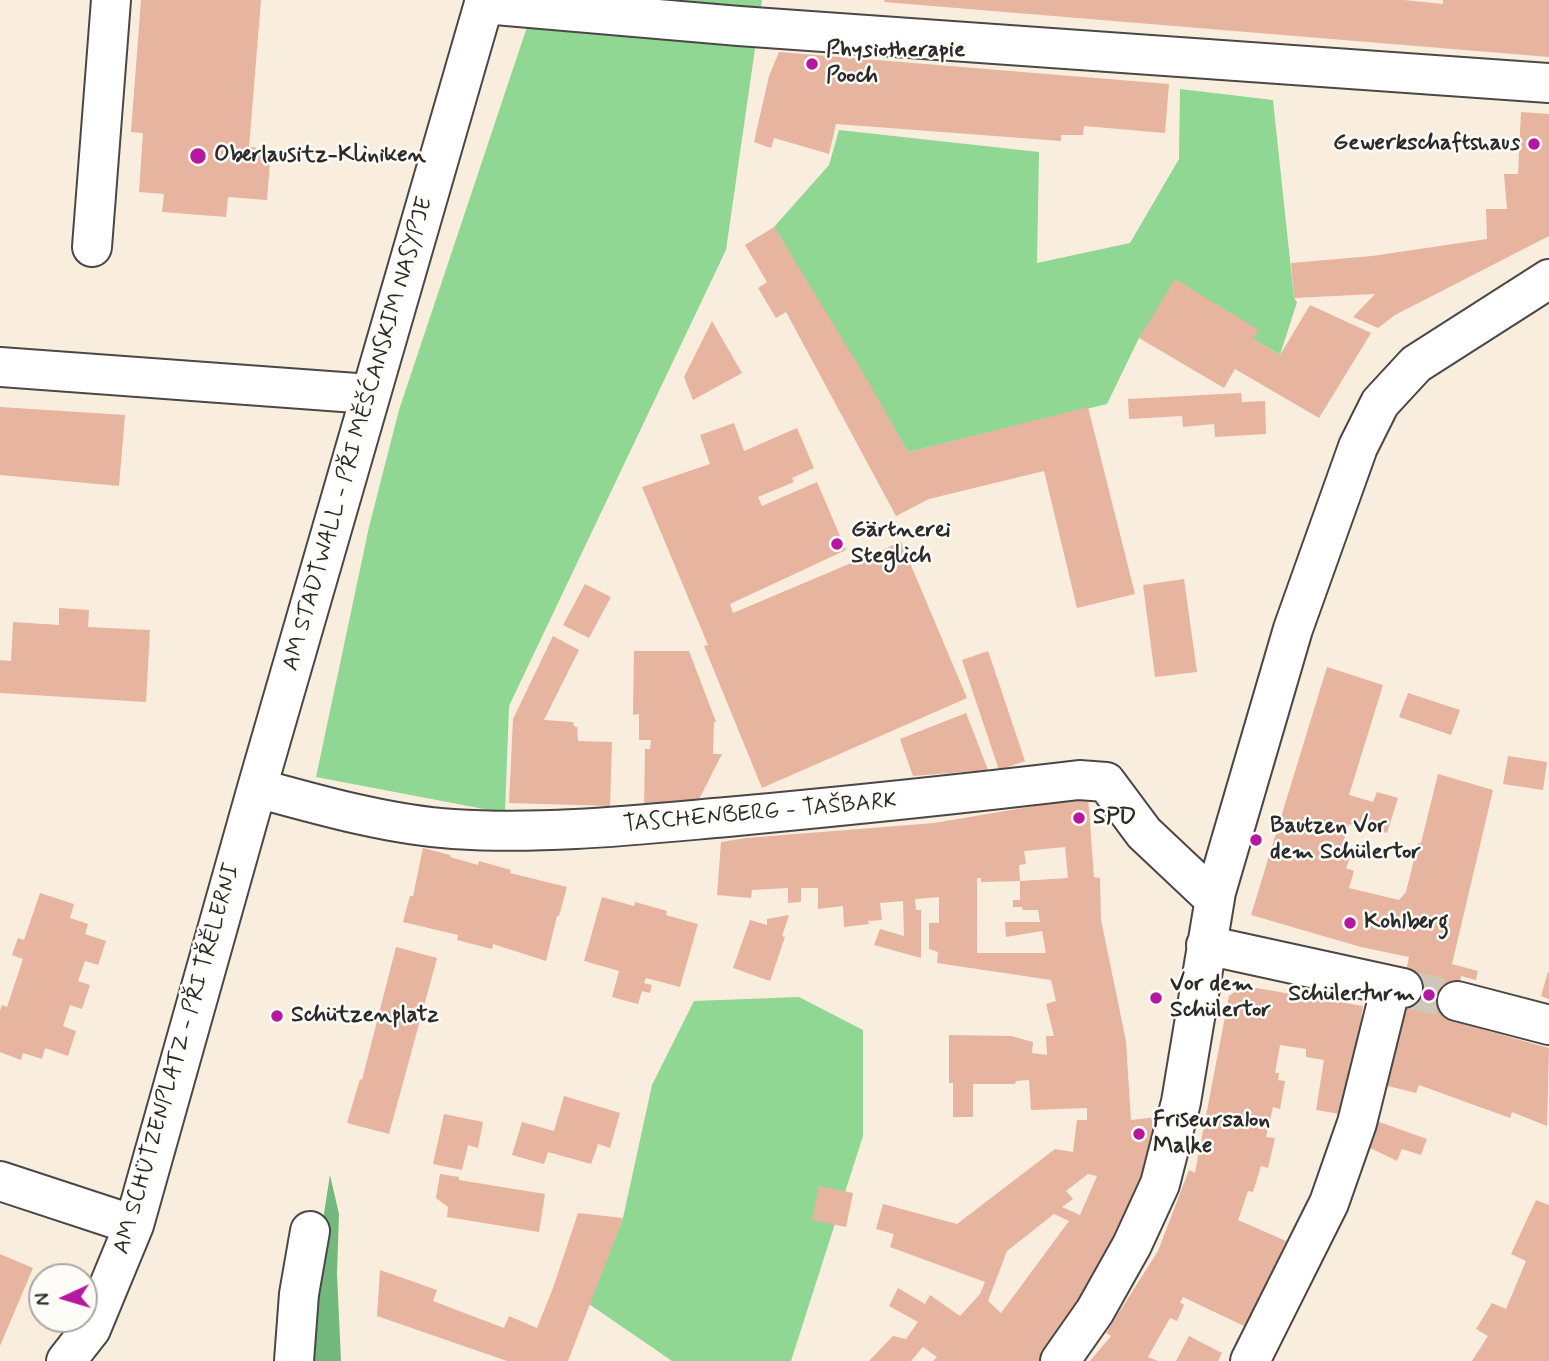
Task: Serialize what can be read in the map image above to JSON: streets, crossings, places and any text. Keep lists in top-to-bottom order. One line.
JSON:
{"streets":{"street":["AM STADTWALL - PŘI MĚŠĆANSKIM NASYPJE","TASCHENBERG - TAŠBARK","AM SCHÜTZENPLATZ - PŘI TŘĚLERNI"]},"crossings":[["AM STADTWALL - PŘI MĚŠĆANSKIM NASYPJE","TASCHENBERG - TAŠBARK"],["AM STADTWALL - PŘI MĚŠĆANSKIM NASYPJE","AM SCHÜTZENPLATZ - PŘI TŘĚLERNI"],["TASCHENBERG - TAŠBARK","AM SCHÜTZENPLATZ - PŘI TŘĚLERNI"]],"places":["Physiotherapie Pooch","Gewerkschaftshaus","Oberlausitz-Kliniken","Gärtnerei Steglich","SPD","Bautzen Vor dem Schülertor","Kohlberg","Schülerturm","Vor dem Schülertor","Schützenplatz","Friseursalon Malke"],"north":"left"}
